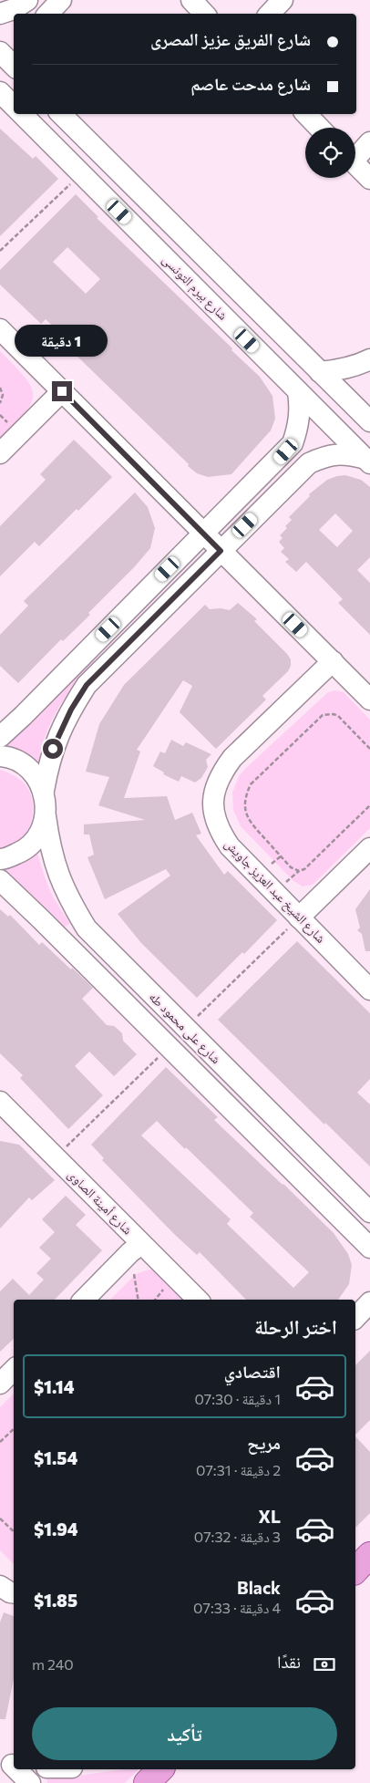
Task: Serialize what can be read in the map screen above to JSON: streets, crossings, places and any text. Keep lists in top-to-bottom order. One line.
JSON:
{"streets":{"street":["شارع بيرم التونسى","شارع الشيخ عبد العزيز جاويش","شارع على محمود طه","شارع أمينة الصاوى"]},"crossings":[["شارع بيرم التونسى","شارع على محمود طه"]],"page":{"banner":["شارع الفريق عزيز المصرى","شارع مدحت عاصم"],"bubble":"1 دقيقة","heading":"اختر الرحلة","list":[{"name":"اقتصادي","note":"1 دقيقة · 07:30","value":"$1.14"},{"name":"مريح","note":"2 دقيقة · 07:31","value":"$1.54"},{"name":"XL","note":"3 دقيقة · 07:32","value":"$1.94"},{"name":"Black","note":"4 دقيقة · 07:33","value":"$1.85"}],"pay":["نقدًا","240 m"],"buttons":"تأكيد"}}
